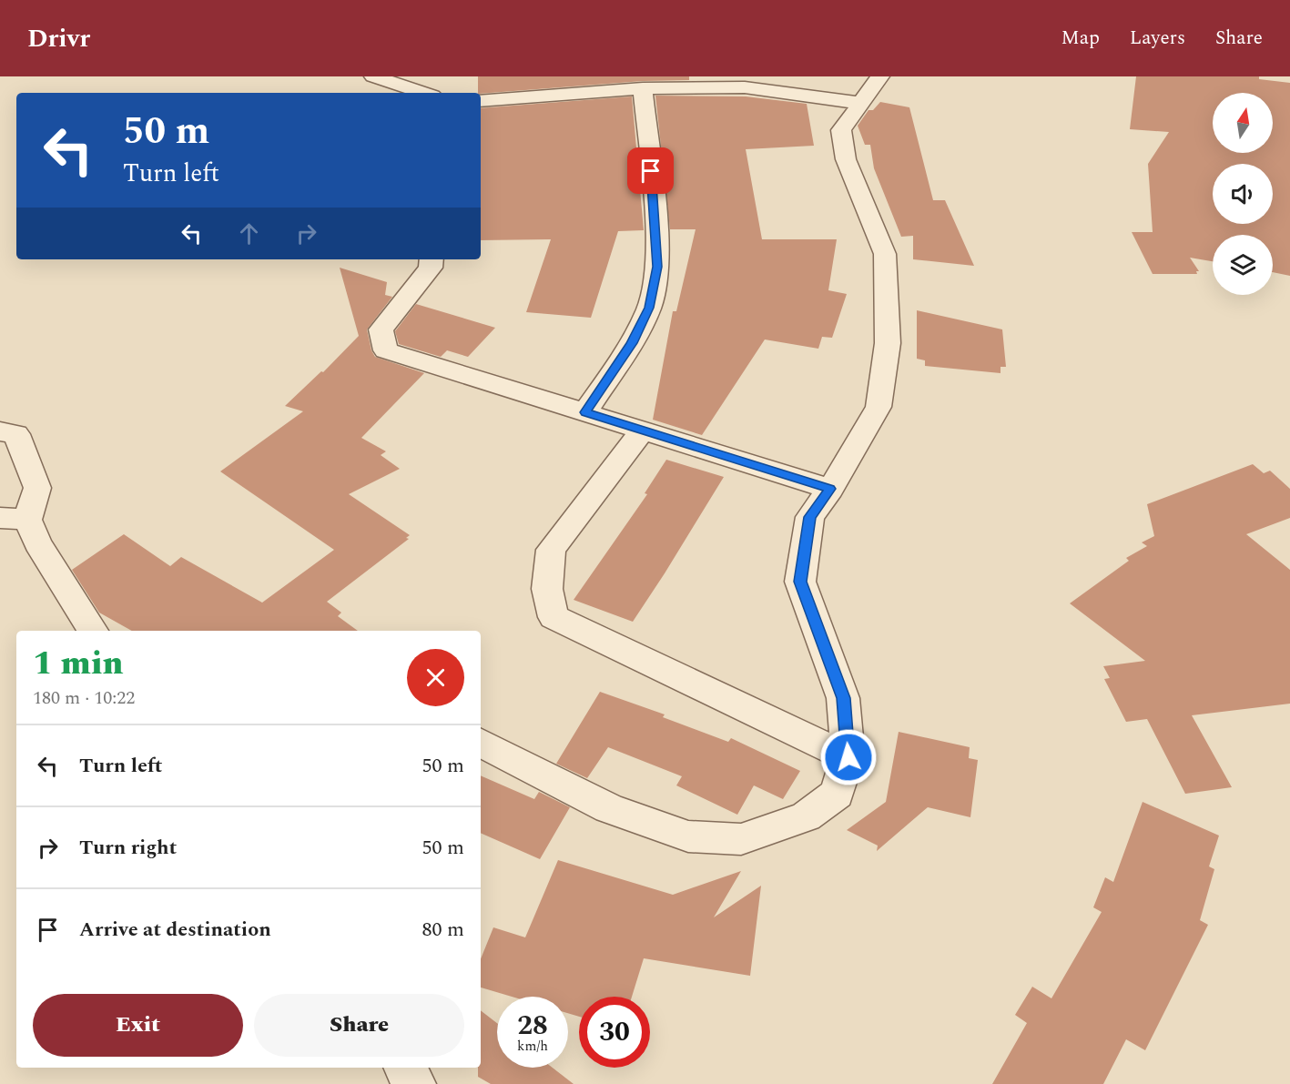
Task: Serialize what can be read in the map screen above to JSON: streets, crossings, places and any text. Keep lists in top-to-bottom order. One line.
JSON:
{"north":"top","page":{"header":"Drivr","nav":["Map","Layers","Share"],"turn":["50 m","Turn left"],"heading":["1 min","180 m · 10:22"],"list":[{"name":"Turn left","value":"50 m"},{"name":"Turn right","value":"50 m"},{"name":"Arrive at destination","value":"80 m"}],"buttons":["Exit","Share"],"speed":"28 km/h","limit":"30"}}
